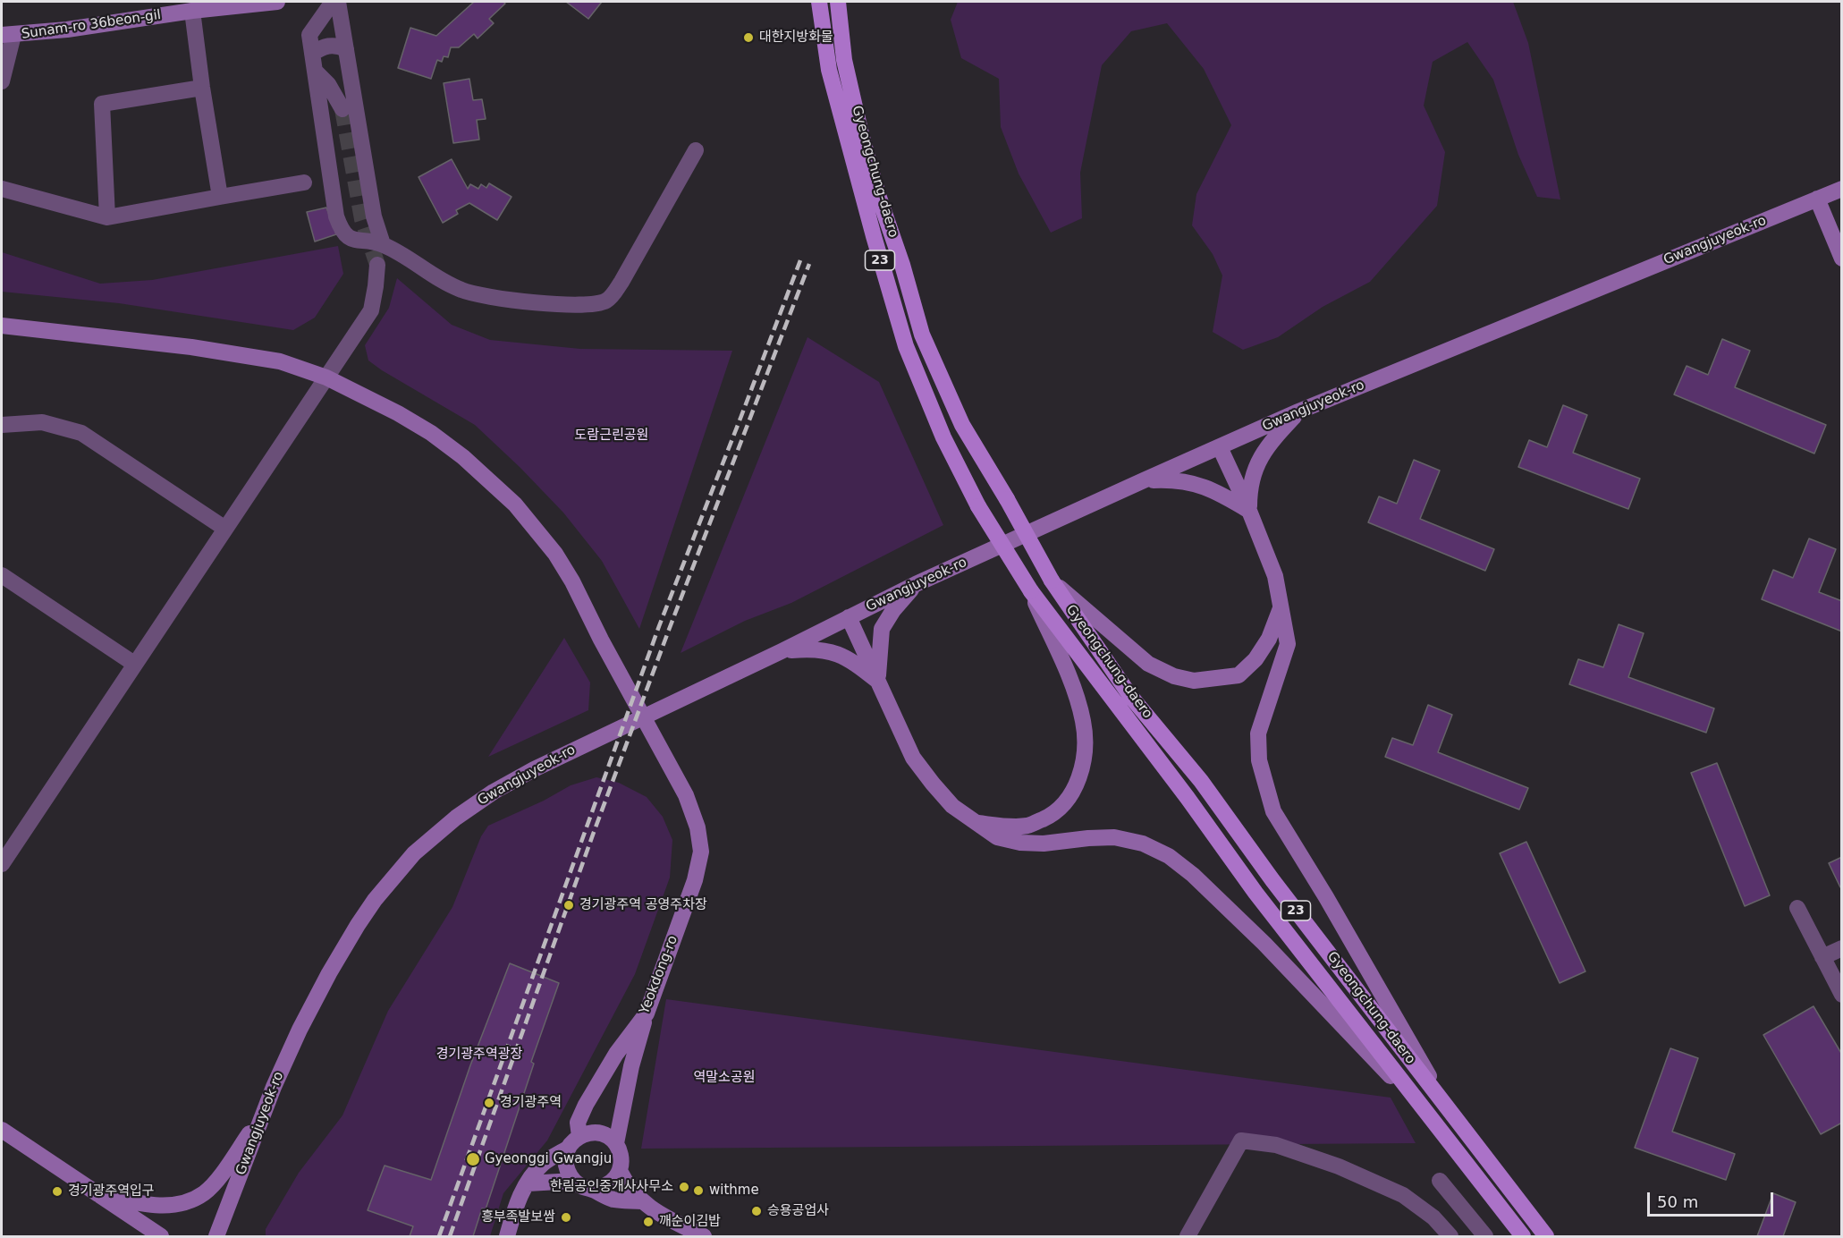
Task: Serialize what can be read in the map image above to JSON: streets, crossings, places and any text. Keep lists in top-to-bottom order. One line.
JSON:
{"streets":{"main road":["Gyeongchung-daero","23"],"street":["Sunam-ro 36beon-gil","Gwangjuyeok-ro","Yeokdong-ro"]},"crossings":[["Gwangjuyeok-ro","Yeokdong-ro"]],"parks":["도람근린공원","경기광주역광장","역말소공원"],"places":["대한지방화물","경기광주역 공영주차장","경기광주역","Gyeonggi Gwangju","한림공인중개사사무소","withme","경기광주역입구","승용공업사","흥부족발보쌈","깨순이김밥"],"scale_bar":"50 m"}
